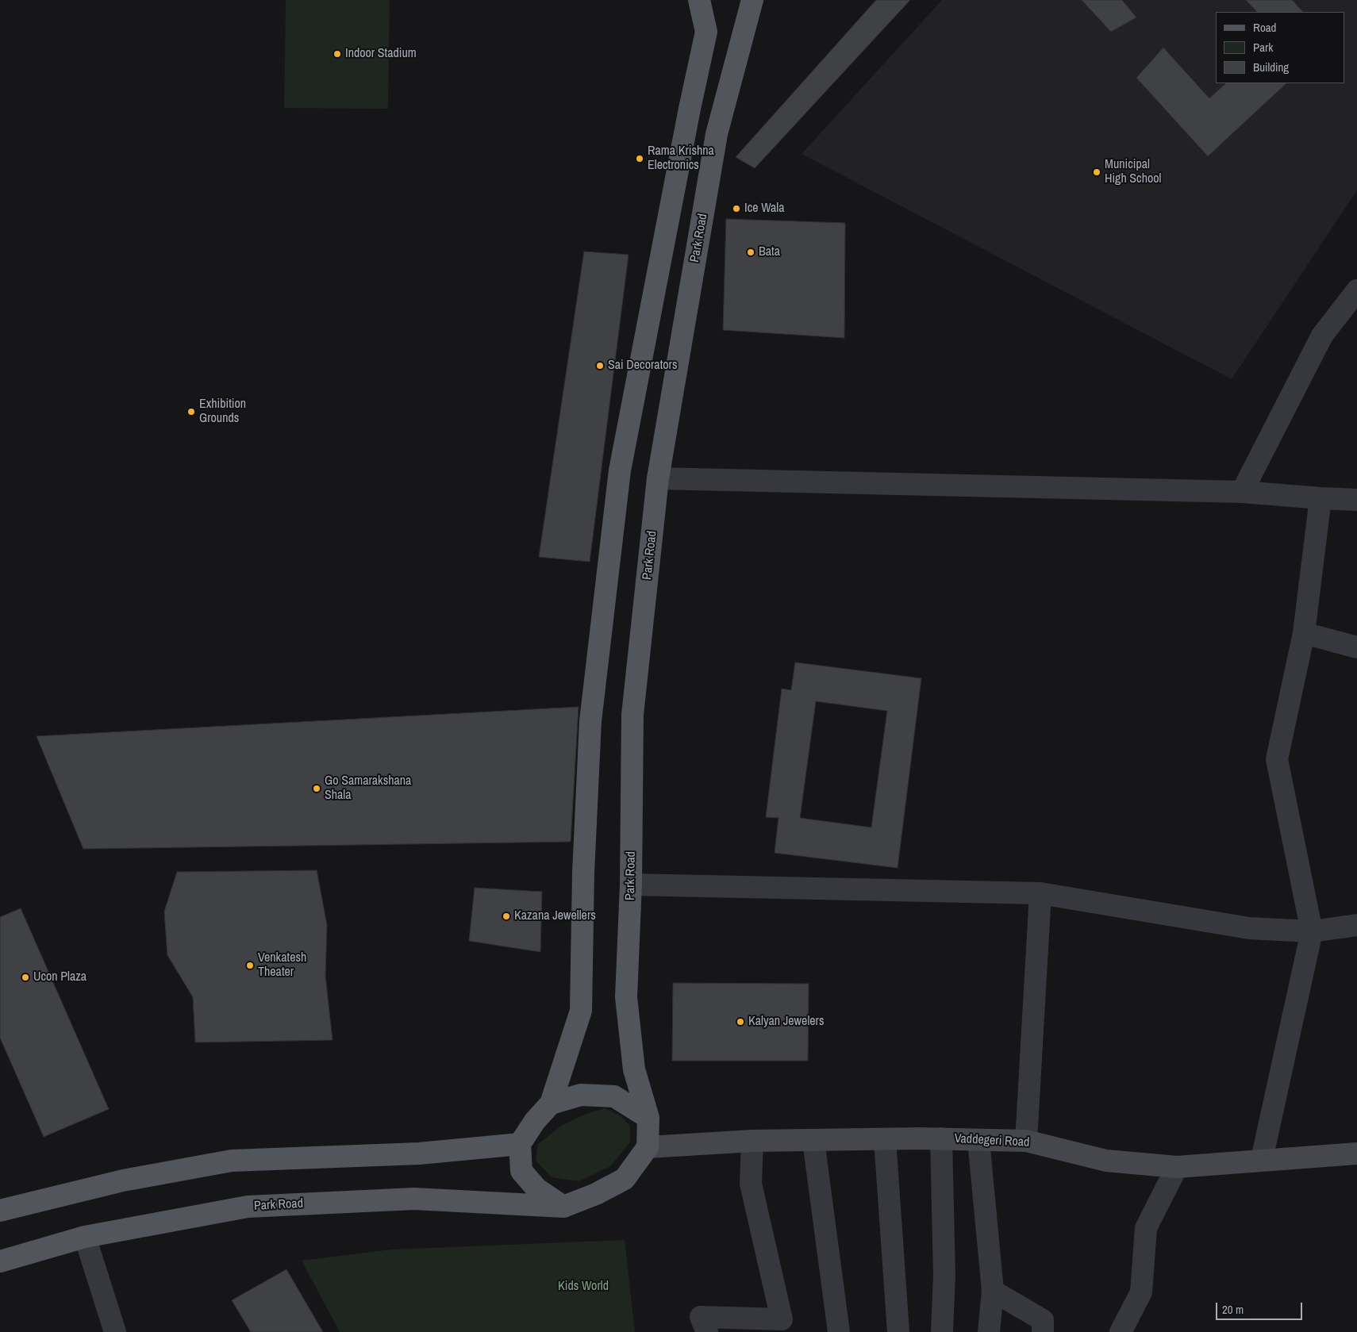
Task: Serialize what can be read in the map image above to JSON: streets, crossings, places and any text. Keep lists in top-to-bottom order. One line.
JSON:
{"streets":{"main road":["Park Road"],"street":["Vaddegeri Road"]},"crossings":[["Park Road","Vaddegeri Road"]],"parks":["Kids World"],"places":["Indoor Stadium","Rama Krishna Electronics","Municipal High School","Ice Wala","Bata","Sai Decorators","Exhibition Grounds","Go Samarakshana Shala","Kazana Jewellers","Venkatesh Theater","Ucon Plaza","Kalyan Jewelers"],"legend":["Road","Park","Building"],"scale_bar":"20 m"}
